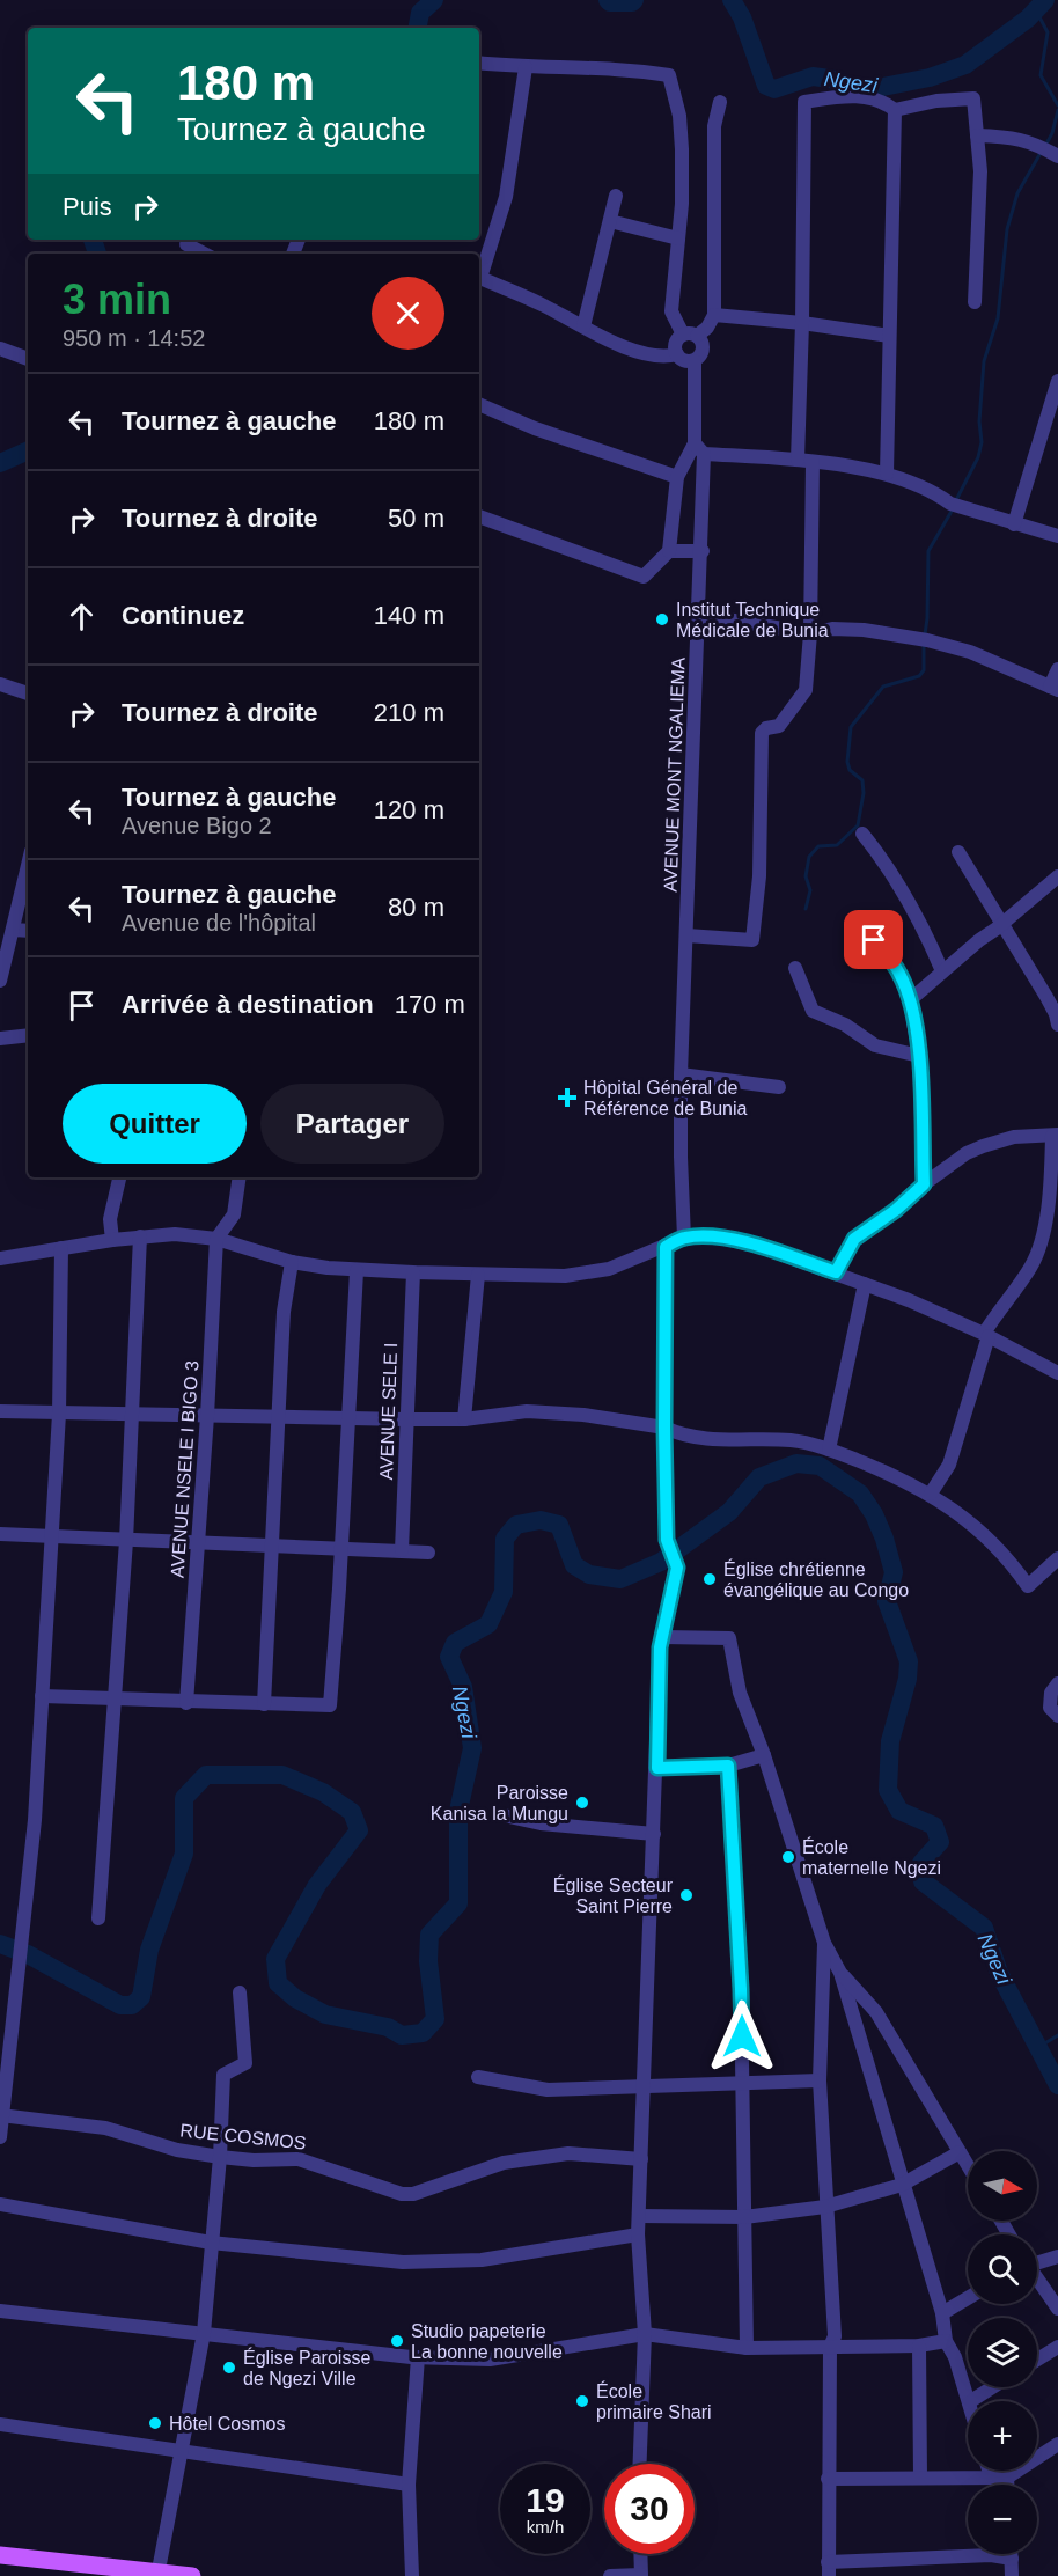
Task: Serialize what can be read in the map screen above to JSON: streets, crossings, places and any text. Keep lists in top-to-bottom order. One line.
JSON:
{"streets":{"street":["AVENUE MONT NGALIEMA","AVENUE SELE I","AVENUE NSELE I BIGO 3","RUE COSMOS"]},"water":["Ngezi"],"places":{"other":["Institut Technique Médicale de Bunia","Église chrétienne évangélique au Congo","Paroisse Kanisa la Mungu","École maternelle Ngezi","Église Secteur Saint Pierre","Studio papeterie La bonne nouvelle","Église Paroisse de Ngezi Ville","École primaire Shari","Hôtel Cosmos"],"health":["Hôpital Général de Référence de Bunia"]},"north":"right","page":{"turn":["180 m","Tournez à gauche"],"then":"Puis","heading":["3 min","950 m · 14:52"],"list":[{"name":"Tournez à gauche","value":"180 m"},{"name":"Tournez à droite","value":"50 m"},{"name":"Continuez","value":"140 m"},{"name":"Tournez à droite","value":"210 m"},{"name":"Tournez à gauche","note":"Avenue Bigo 2","value":"120 m"},{"name":"Tournez à gauche","note":"Avenue de l'hôpital","value":"80 m"},{"name":"Arrivée à destination","value":"170 m"}],"buttons":["Quitter","Partager"],"map_buttons":["+","−"],"speed":"19 km/h","limit":"30"}}
